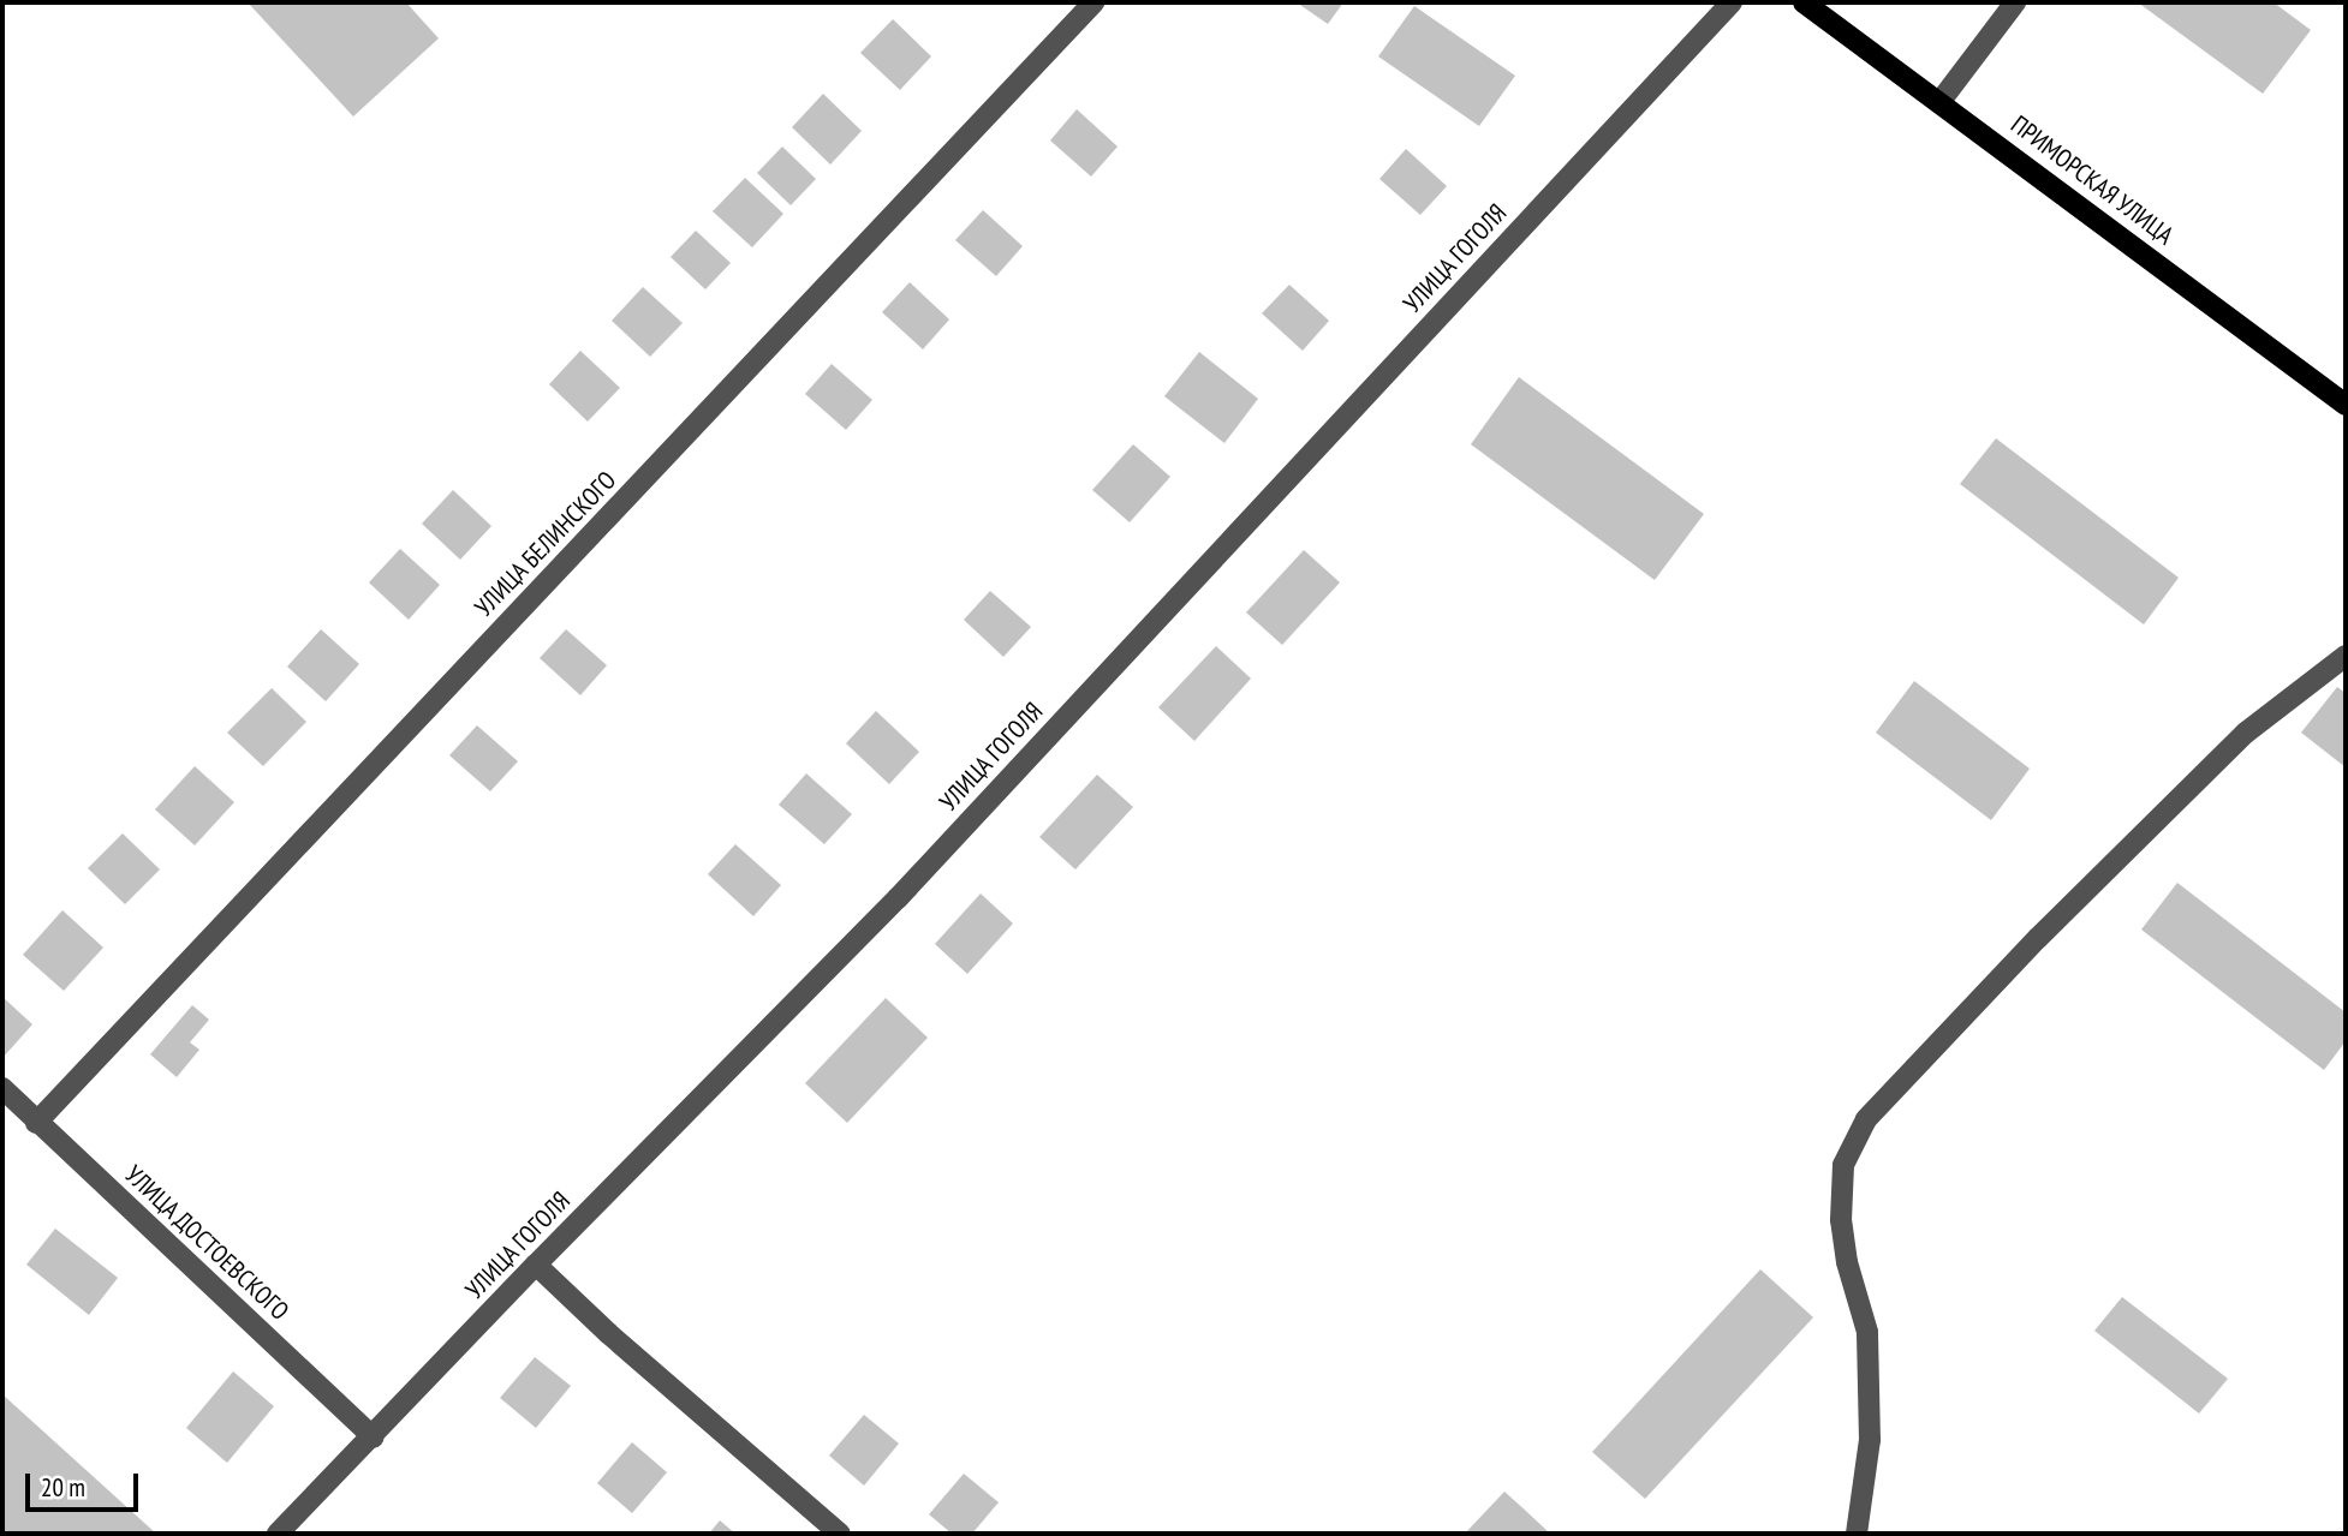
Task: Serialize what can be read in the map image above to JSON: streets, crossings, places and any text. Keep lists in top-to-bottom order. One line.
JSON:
{"streets":{"main road":["ПРИМОРСКАЯ УЛИЦА"],"lane":["УЛИЦА ГОГОЛЯ","УЛИЦА БЕЛИНСКОГО","УЛИЦА ДОСТОЕВСКОГО"]},"crossings":[["УЛИЦА ГОГОЛЯ","УЛИЦА ДОСТОЕВСКОГО"],["УЛИЦА БЕЛИНСКОГО","УЛИЦА ДОСТОЕВСКОГО"]],"scale_bar":"20 m"}
